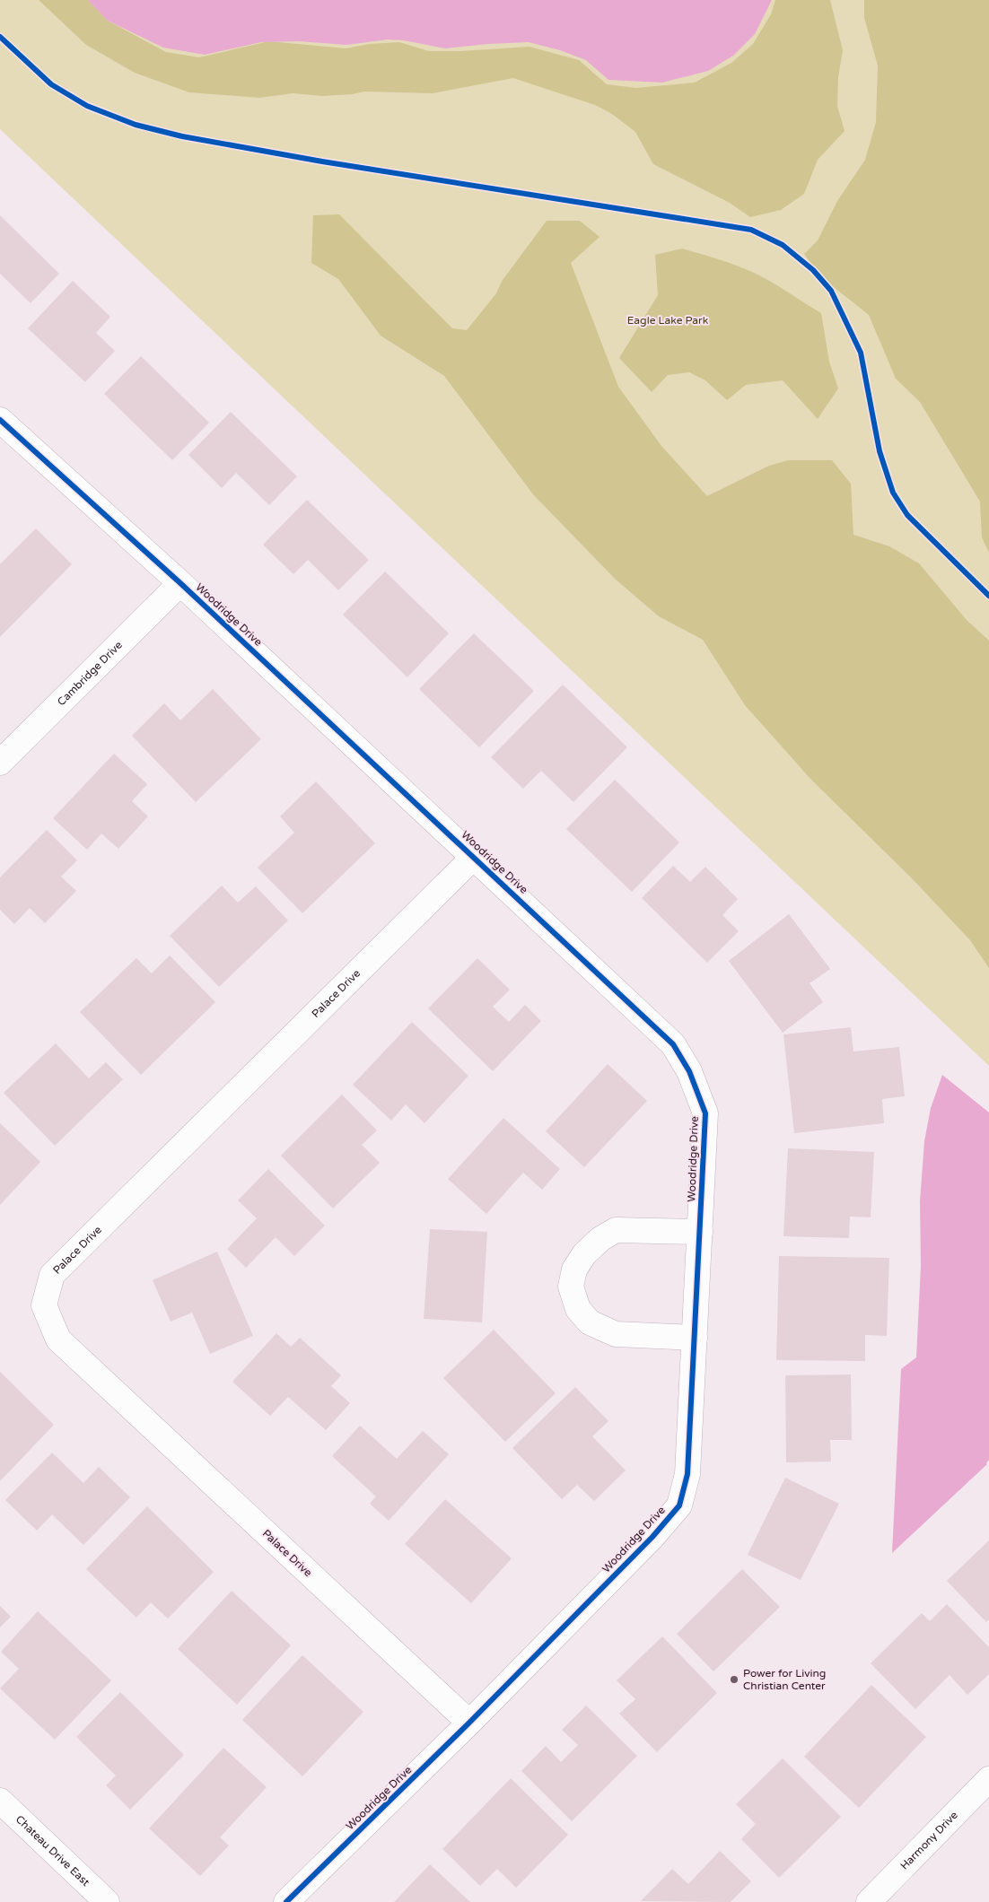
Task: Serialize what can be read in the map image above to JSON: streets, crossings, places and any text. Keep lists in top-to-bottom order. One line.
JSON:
{"streets":{"street":["Woodridge Drive","Cambridge Drive","Palace Drive","Harmony Drive","Chateau Drive East"]},"crossings":[["Woodridge Drive","Cambridge Drive"],["Woodridge Drive","Palace Drive"]],"parks":["Eagle Lake Park"],"places":["Power for Living Christian Center"]}
